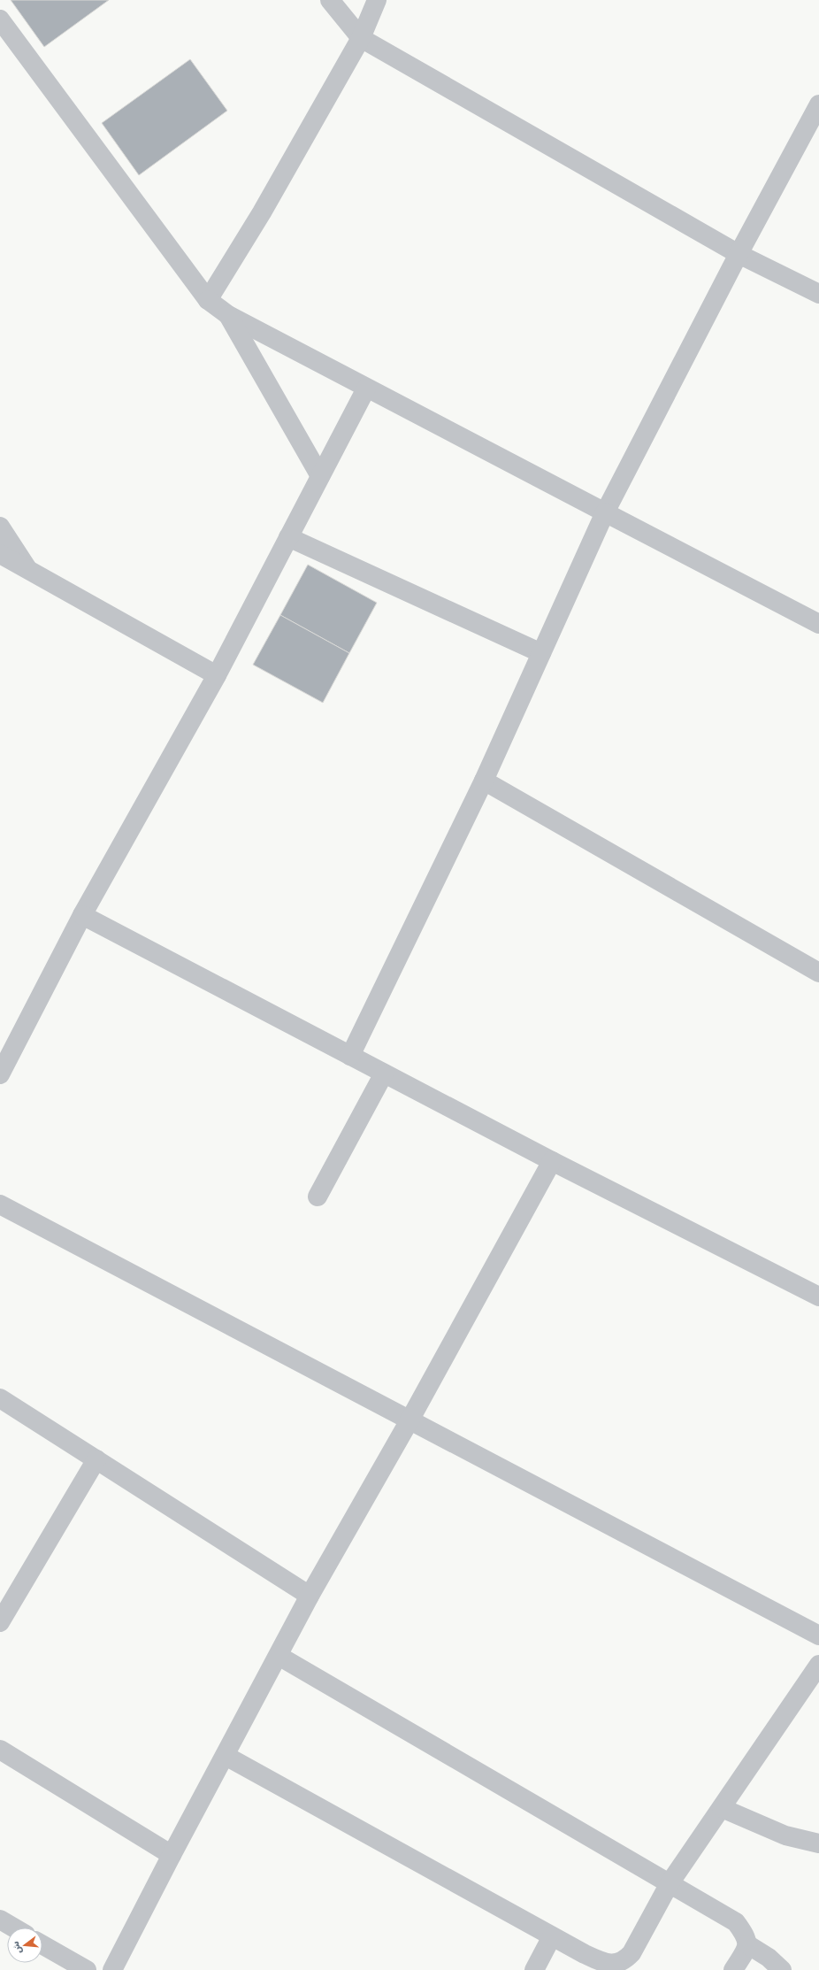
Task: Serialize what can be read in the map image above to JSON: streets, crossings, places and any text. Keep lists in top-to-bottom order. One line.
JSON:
{"north":"left"}
